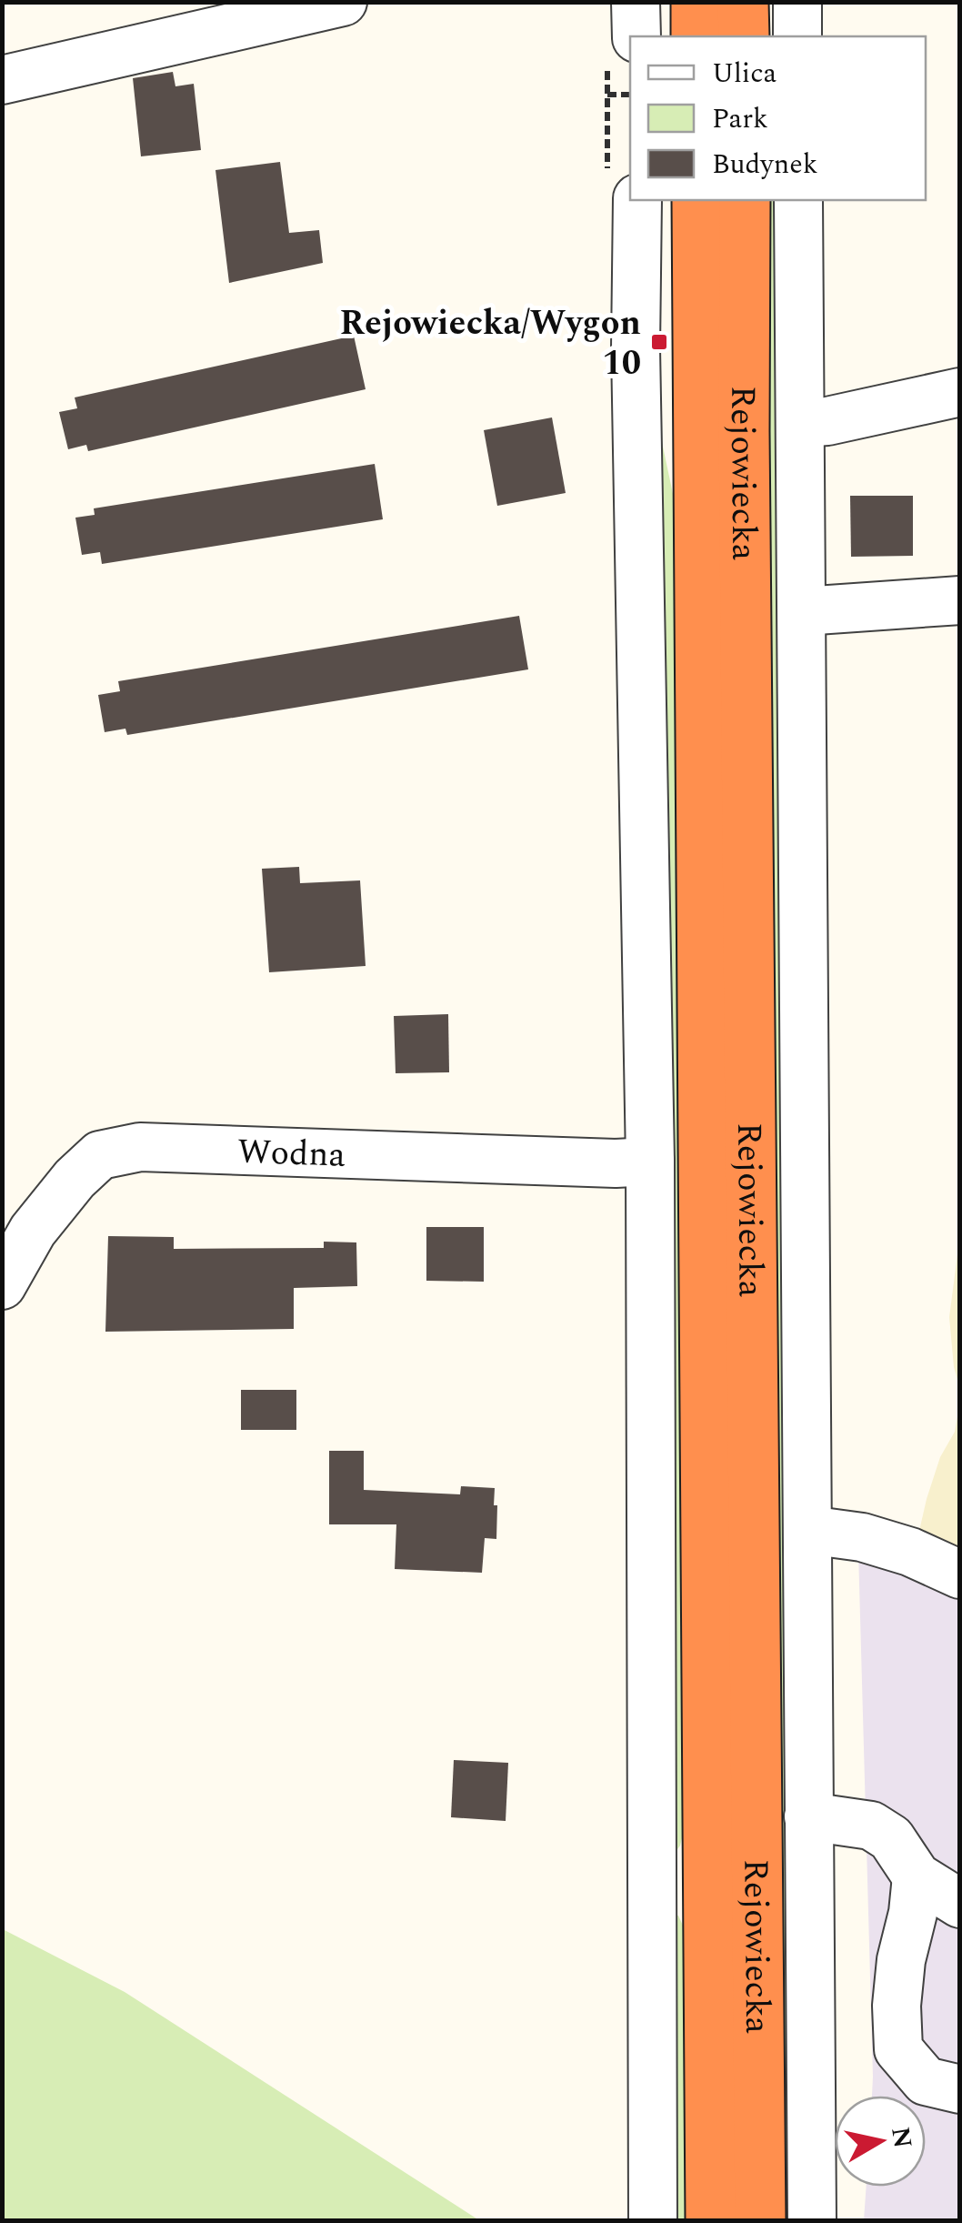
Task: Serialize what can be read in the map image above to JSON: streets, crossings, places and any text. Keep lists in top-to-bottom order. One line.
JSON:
{"streets":{"highway":["Rejowiecka"],"street":["Wodna"]},"places":{"transit":["Rejowiecka/Wygon 10"]},"legend":["Ulica","Park","Budynek"],"north":"right"}
